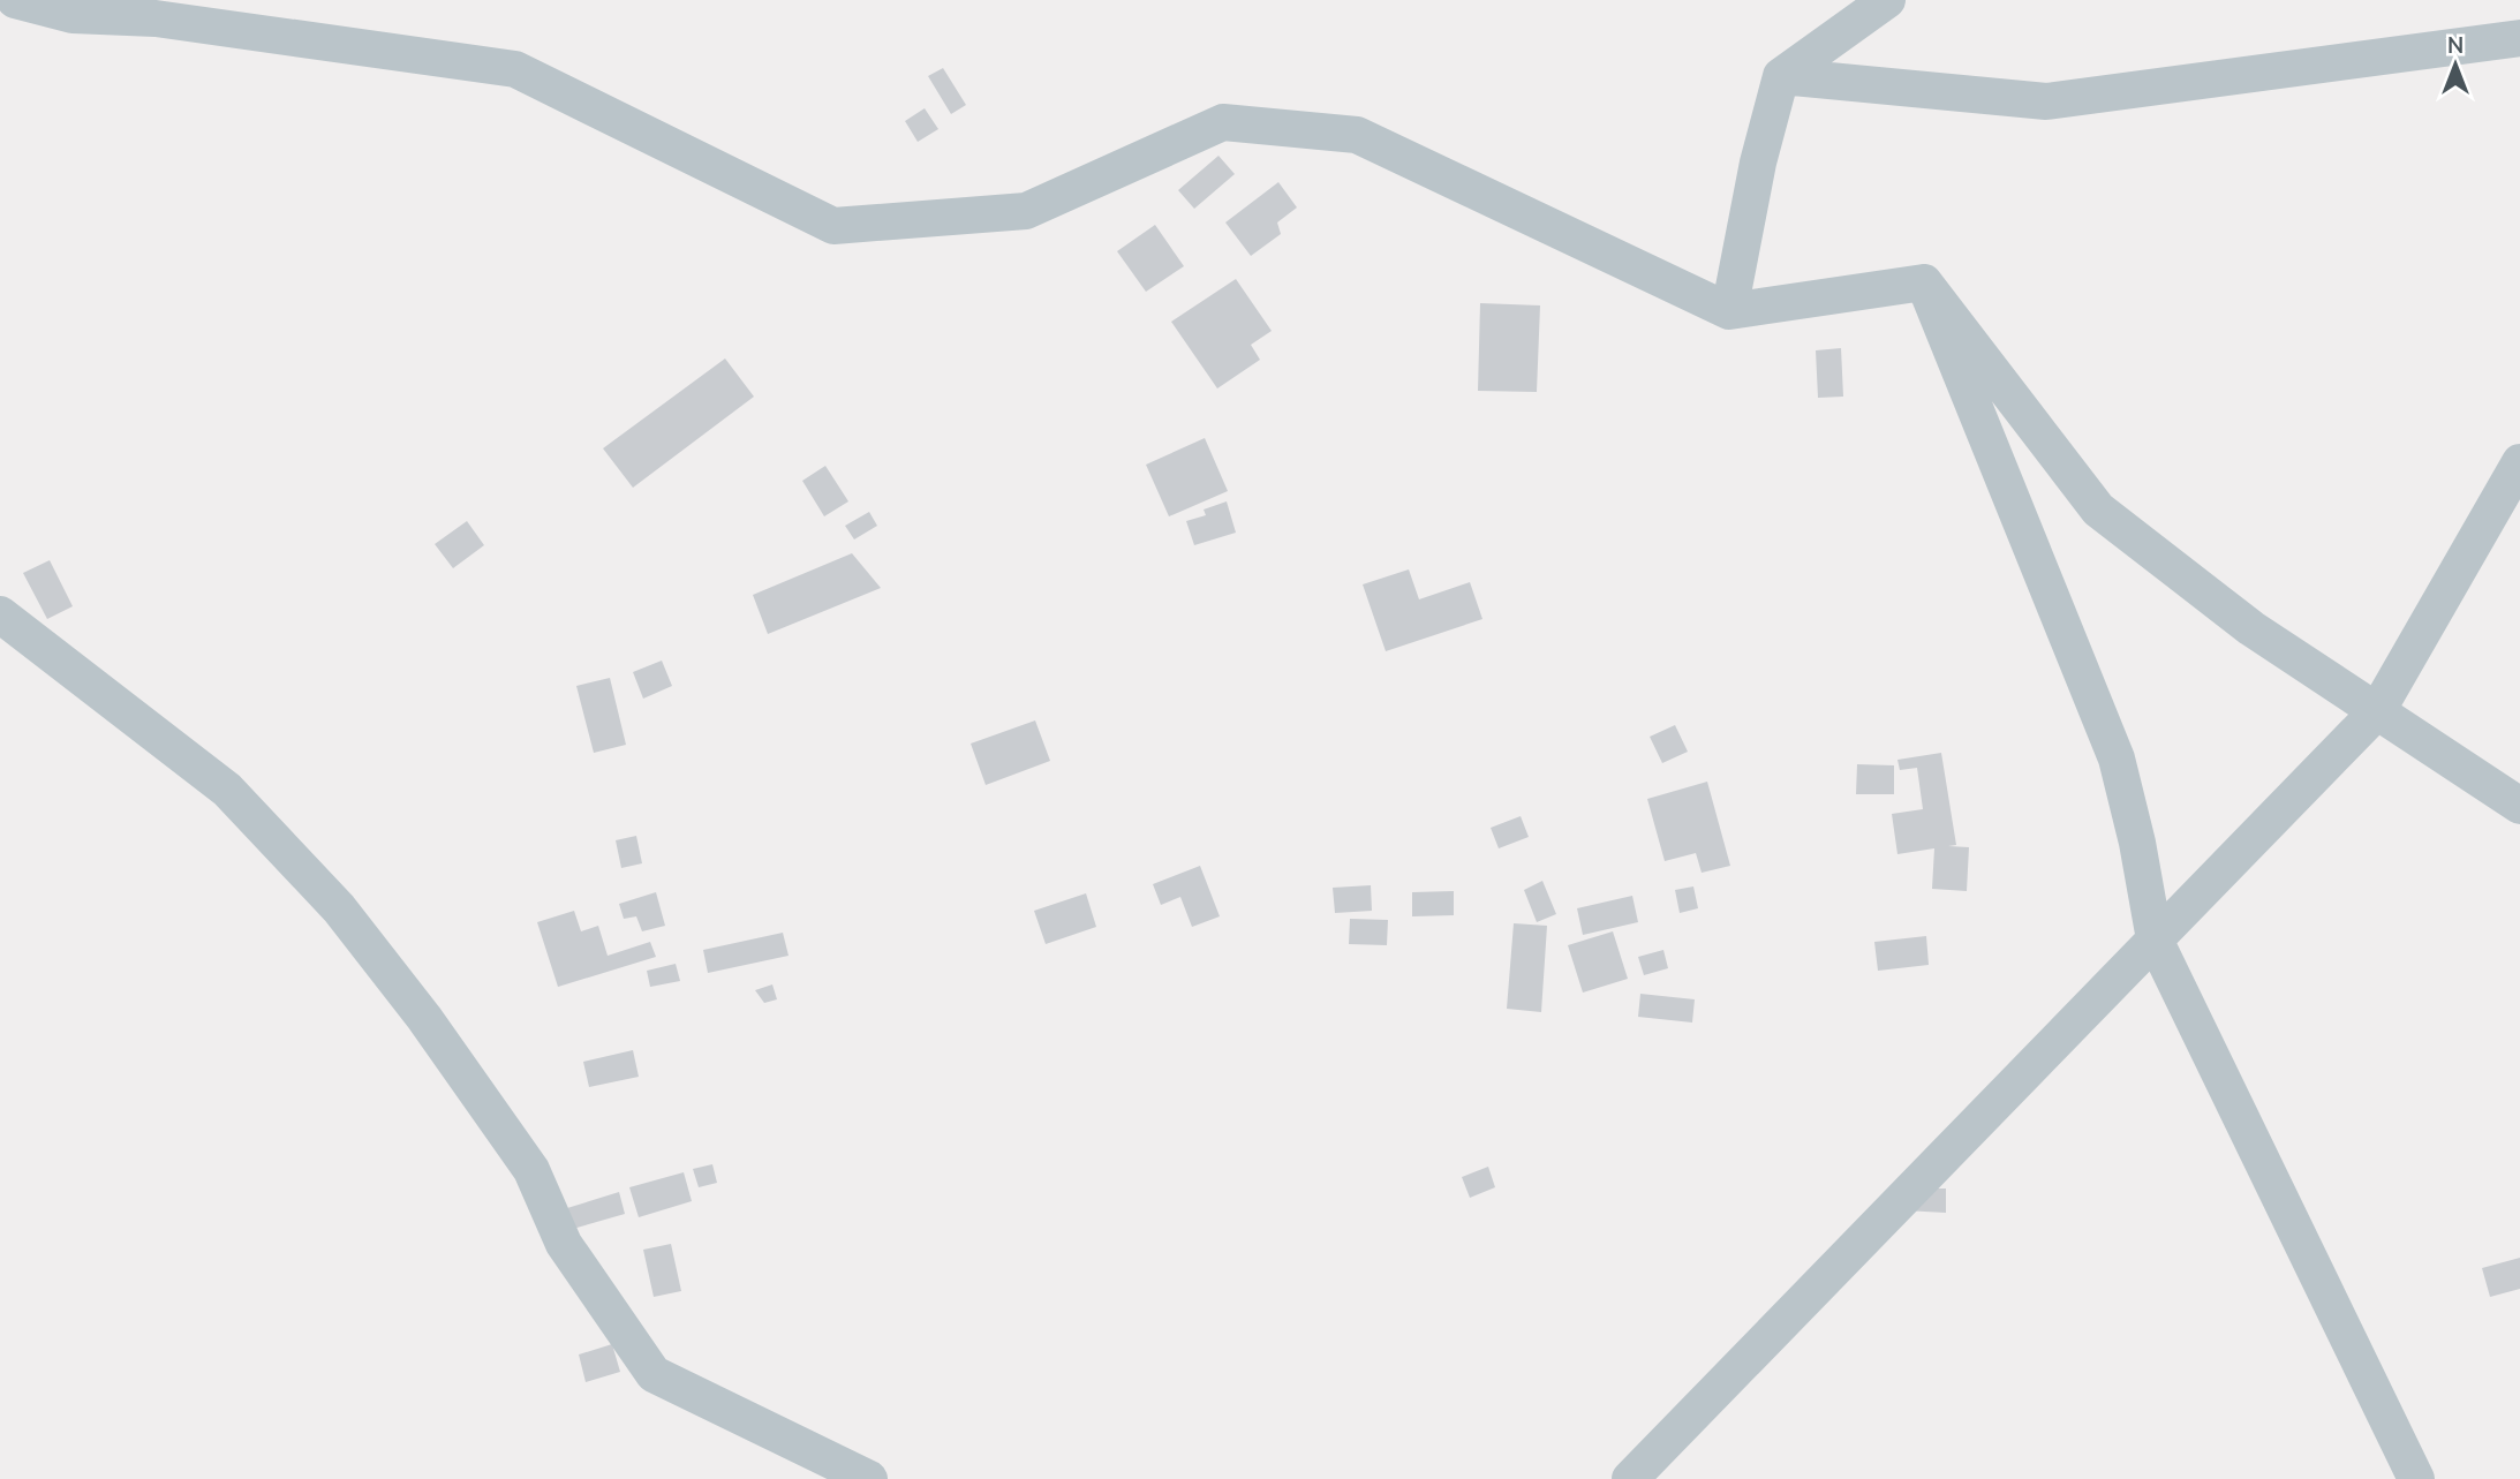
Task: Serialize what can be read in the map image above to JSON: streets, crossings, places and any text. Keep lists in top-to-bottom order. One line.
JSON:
{"north":"top"}
